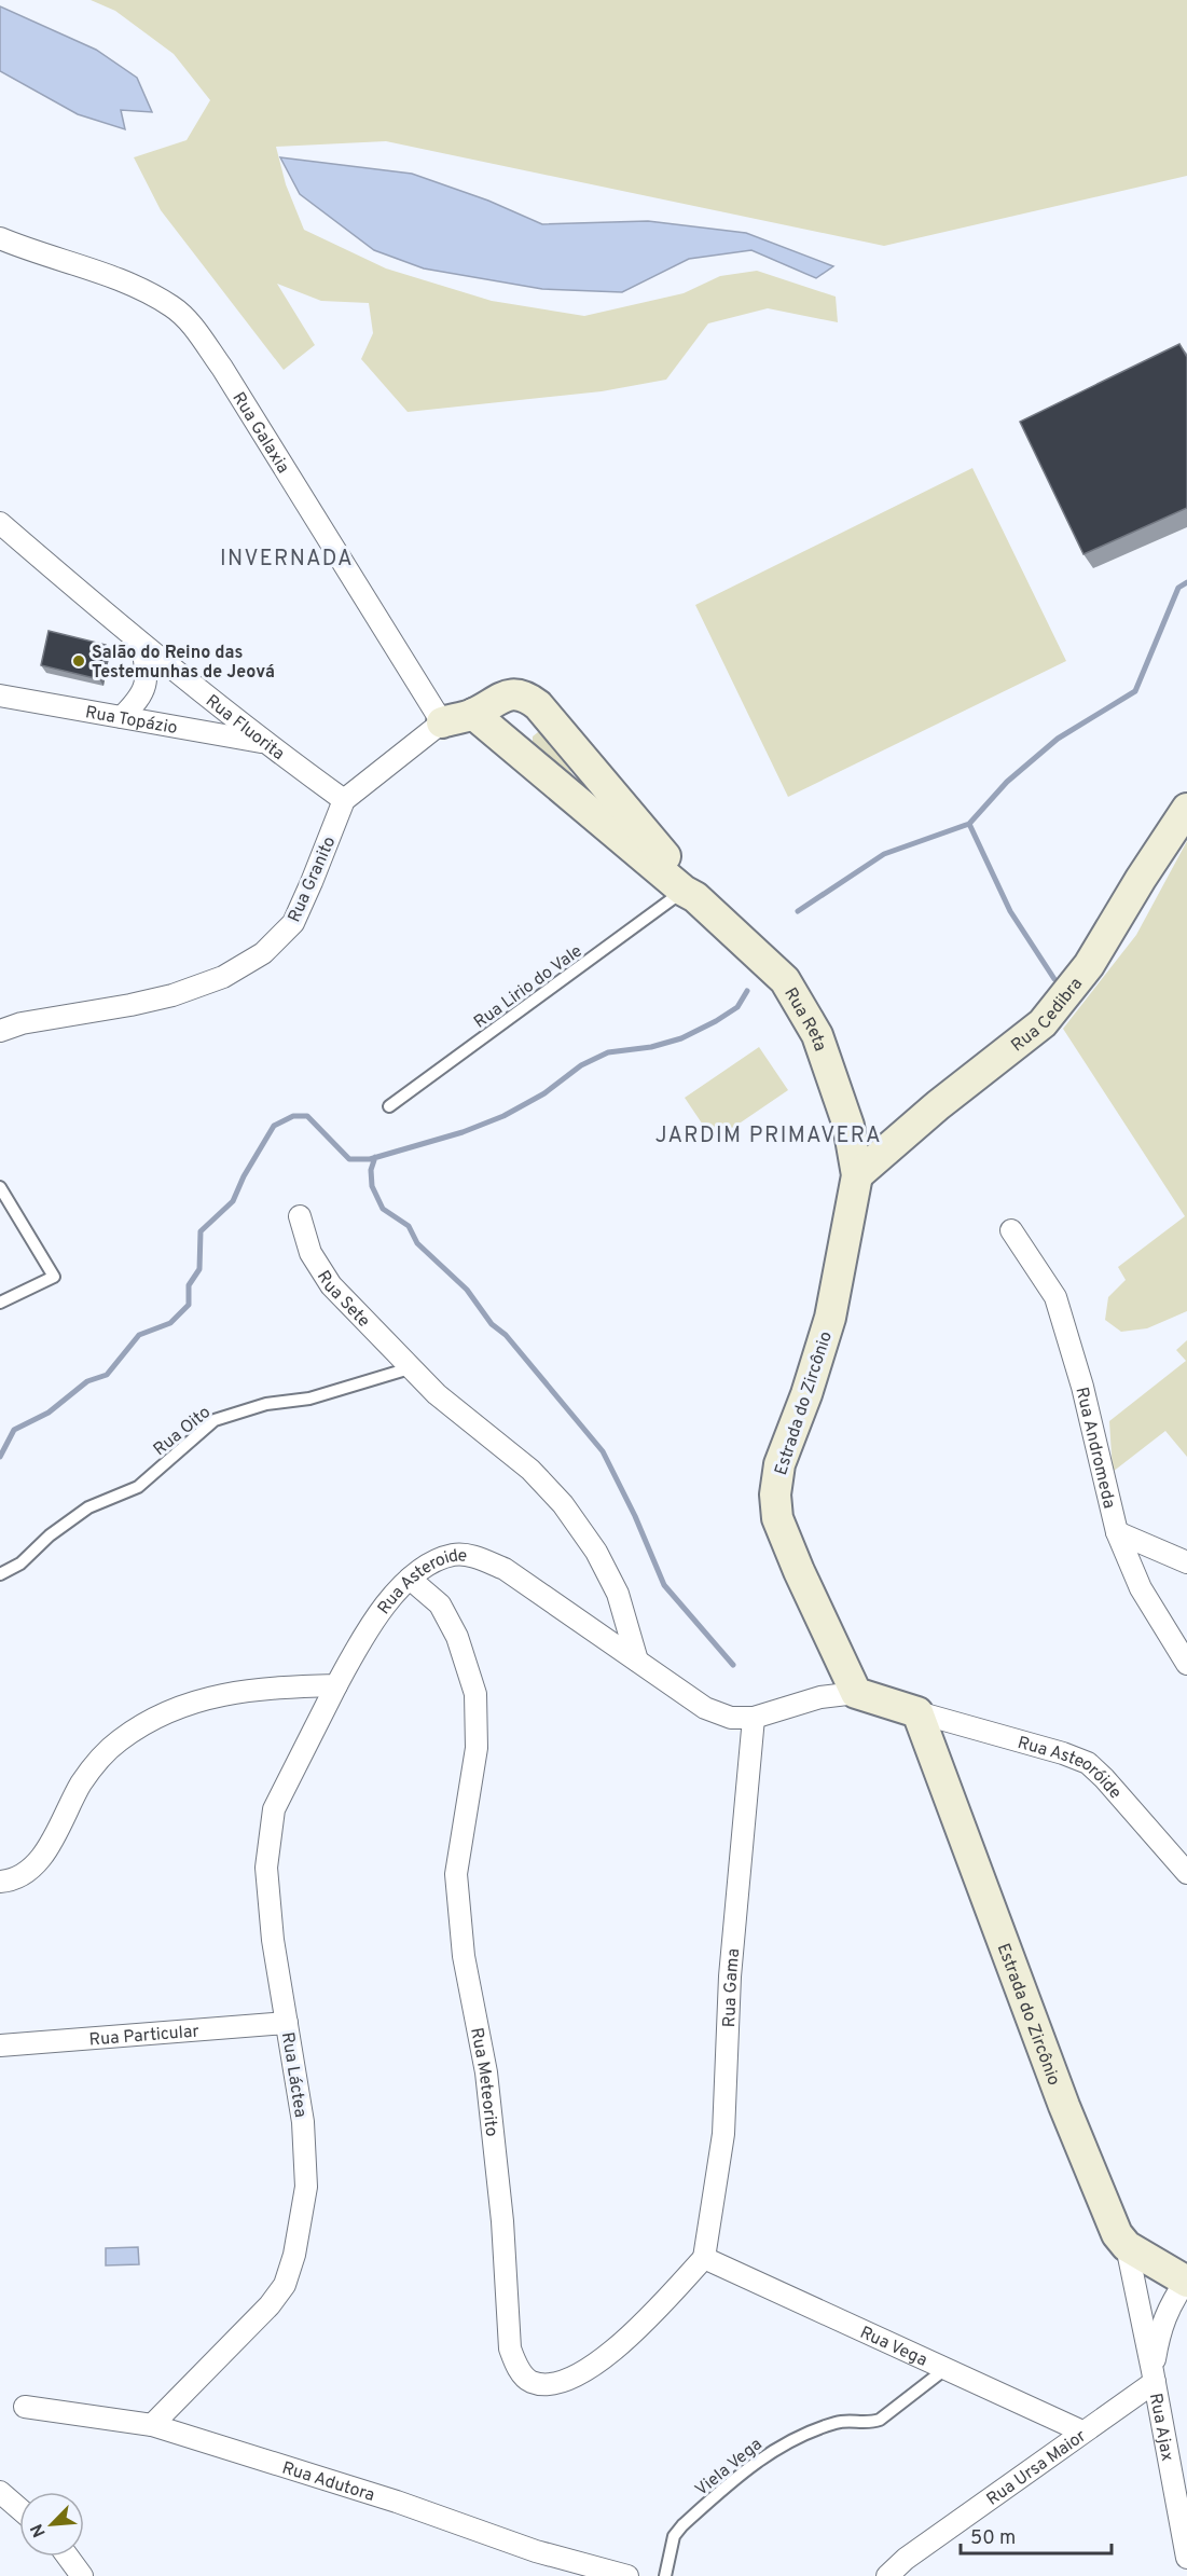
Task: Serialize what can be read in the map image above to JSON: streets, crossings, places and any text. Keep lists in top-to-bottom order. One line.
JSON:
{"streets":{"street":["Rua Galaxia","Rua Topázio","Rua Fluorita","Rua Granito","Rua Cedibra","Rua Reta","Rua Sete","Estrada do Zircônio","Rua Andromeda","Rua Asteroide","Rua Asteoróide","Rua Gama","Rua Particular","Rua Láctea","Rua Meteorito","Rua Vega","Rua Ajax","Rua Ursa Maior","Rua Adutora"],"lane":["Rua Lirio do Vale","Rua Oito","Viela Vega"]},"crossings":[["Rua Galaxia","Rua Granito"],["Rua Galaxia","Rua Reta"],["Rua Topázio","Rua Fluorita"],["Rua Fluorita","Rua Granito"],["Rua Granito","Rua Reta"],["Rua Lirio do Vale","Rua Reta"],["Rua Cedibra","Rua Reta"],["Rua Cedibra","Estrada do Zircônio"],["Rua Reta","Estrada do Zircônio"],["Rua Sete","Rua Oito"],["Rua Sete","Rua Asteroide"],["Estrada do Zircônio","Rua Asteroide"],["Estrada do Zircônio","Rua Asteoróide"],["Estrada do Zircônio","Rua Ajax"],["Rua Asteroide","Rua Asteoróide"],["Rua Asteroide","Rua Gama"],["Rua Asteroide","Rua Láctea"],["Rua Asteroide","Rua Meteorito"],["Rua Gama","Rua Meteorito"],["Rua Gama","Rua Vega"],["Rua Particular","Rua Láctea"],["Rua Láctea","Rua Adutora"],["Rua Meteorito","Rua Vega"],["Rua Vega","Viela Vega"],["Rua Vega","Rua Ursa Maior"],["Rua Ajax","Rua Ursa Maior"]],"districts":["INVERNADA","JARDIM PRIMAVERA"],"places":["Salão do Reino das Testemunhas de Jeová"],"scale_bar":"50 m","north":"bottom left"}
